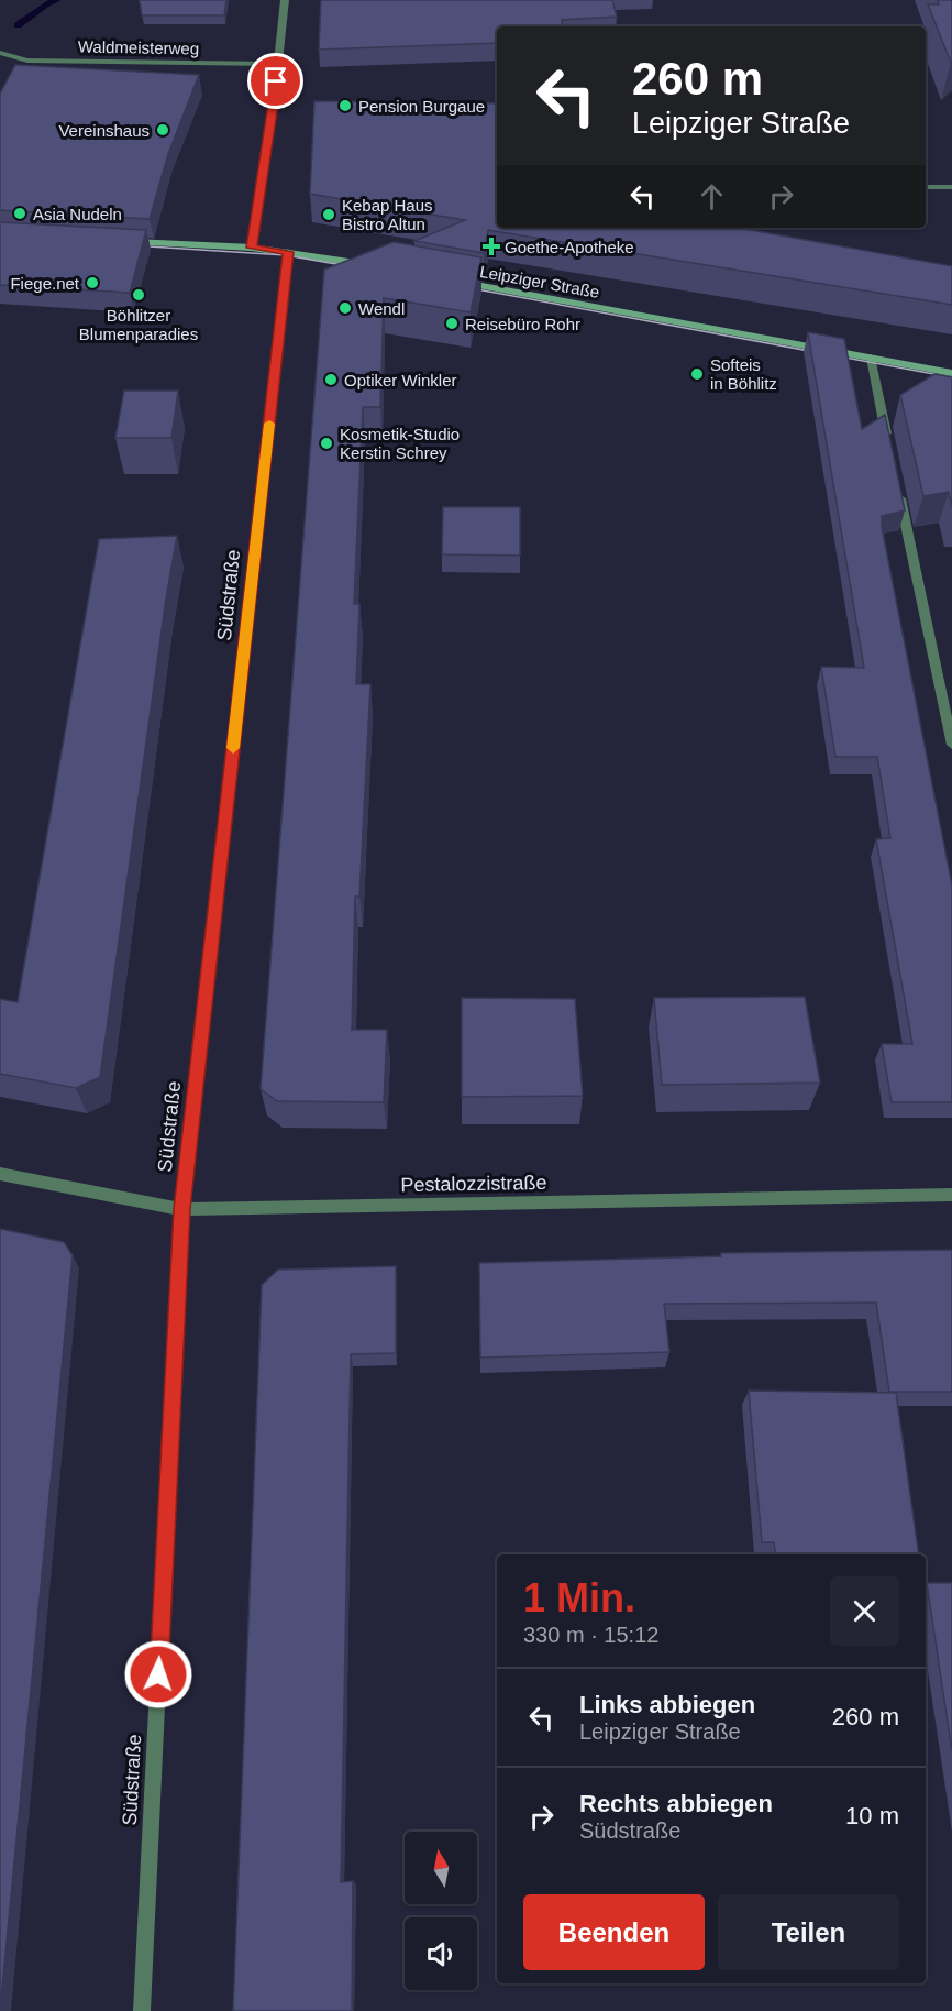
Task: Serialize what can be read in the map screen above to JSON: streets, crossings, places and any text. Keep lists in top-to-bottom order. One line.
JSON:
{"streets":{"street":["Waldmeisterweg","Leipziger Straße","Südstraße","Pestalozzistraße"]},"crossings":[["Südstraße","Pestalozzistraße"]],"places":{"other":["Pension Burgaue","Vereinshaus","Asia Nudeln","Kebap Haus Bistro Altun","Fiege.net","Böhlitzer Blumenparadies","Wendl","Reisebüro Rohr","Softeis in Böhlitz","Optiker Winkler","Kosmetik-Studio Kerstin Schrey"],"health":["Goethe-Apotheke"]},"north":"top","page":{"turn":["260 m","Leipziger Straße"],"heading":["1 Min.","330 m · 15:12"],"list":[{"name":"Links abbiegen","note":"Leipziger Straße","value":"260 m"},{"name":"Rechts abbiegen","note":"Südstraße","value":"10 m"}],"buttons":["Beenden","Teilen"]}}
